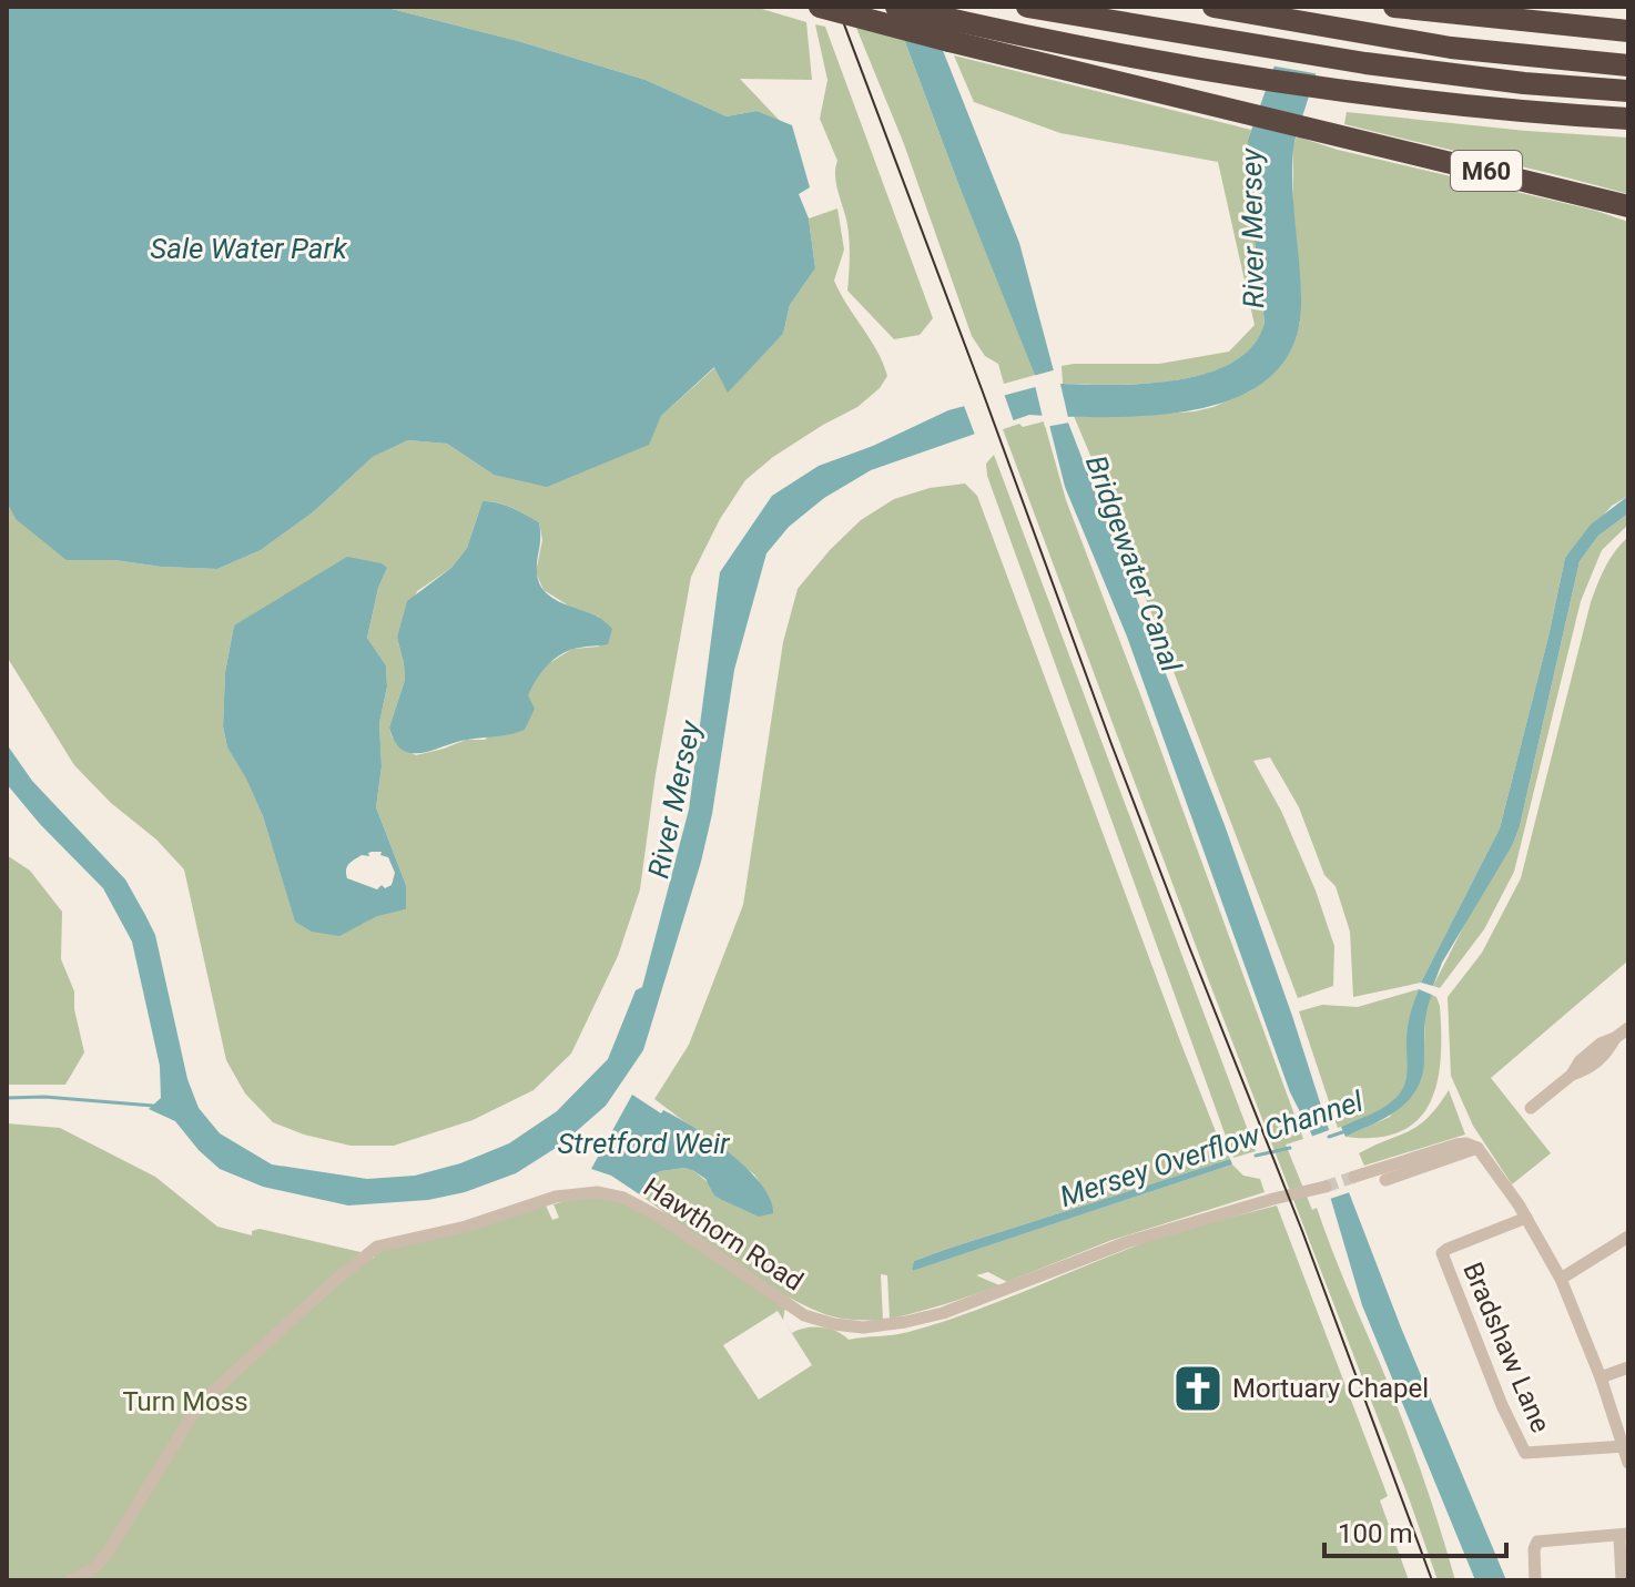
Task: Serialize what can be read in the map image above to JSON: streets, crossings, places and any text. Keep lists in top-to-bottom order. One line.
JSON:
{"streets":{"highway":["M60"],"street":["Hawthorn Road","Bradshaw Lane"]},"water":["River Mersey","Sale Water Park","Bridgewater Canal","Stretford Weir","Mersey Overflow Channel"],"parks":["Turn Moss"],"places":{"church":["Mortuary Chapel"]},"scale_bar":"100 m"}
